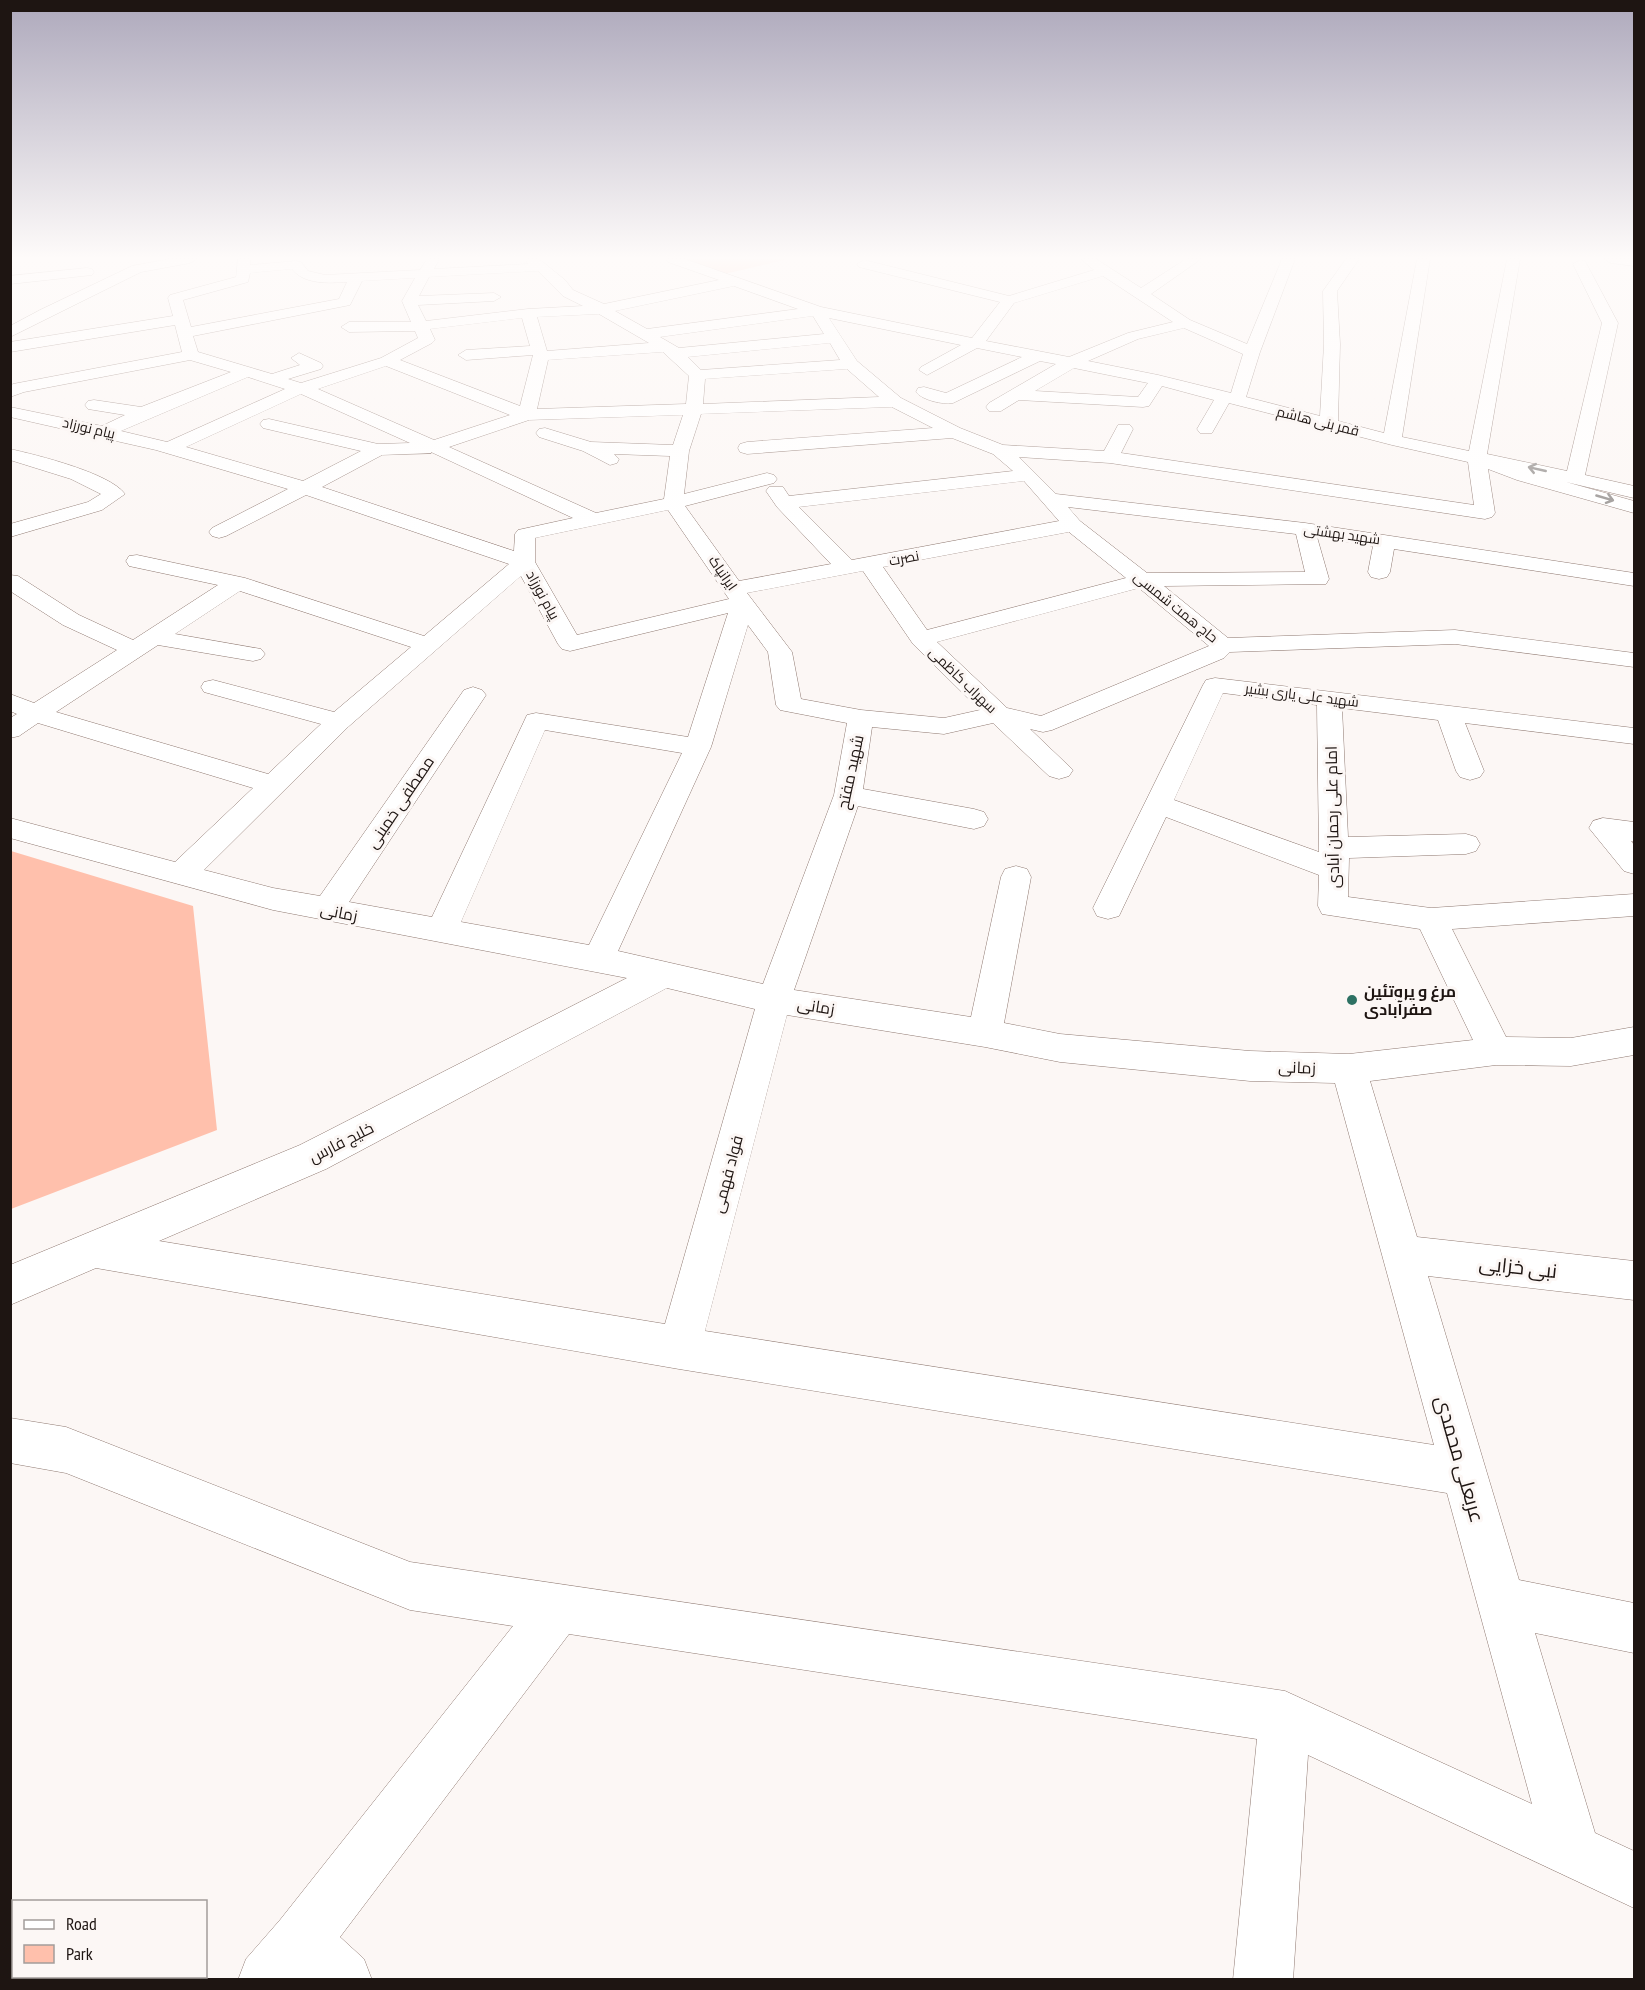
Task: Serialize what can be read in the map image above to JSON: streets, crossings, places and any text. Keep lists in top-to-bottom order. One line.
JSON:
{"streets":{"street":["قمر بنی هاشم","پیام نورزاد","شهید بهشتی","نصرت","ایرانپاک","حاج همت شمسی","سهراب کاظمی","شهید علی یاری بشیر","شهید مفتح","مصطفی خمینی","امام علی رحمان آبادی","زمانی","خلیج فارس","فواد فهمی","نبی خزایی","عربعلی محمدی"]},"crossings":[["پیام نورزاد","نصرت"],["پیام نورزاد","ایرانپاک"],["شهید بهشتی","حاج همت شمسی"],["نصرت","ایرانپاک"],["نصرت","حاج همت شمسی"],["نصرت","سهراب کاظمی"],["ایرانپاک","زمانی"],["حاج همت شمسی","سهراب کاظمی"],["سهراب کاظمی","شهید مفتح"],["شهید علی یاری بشیر","امام علی رحمان آبادی"],["شهید مفتح","زمانی"],["شهید مفتح","فواد فهمی"],["مصطفی خمینی","زمانی"],["زمانی","خلیج فارس"],["زمانی","فواد فهمی"],["زمانی","عربعلی محمدی"],["نبی خزایی","عربعلی محمدی"]],"places":["مرغ و پروتئین صفرآبادی"],"legend":["Road","Park"]}
